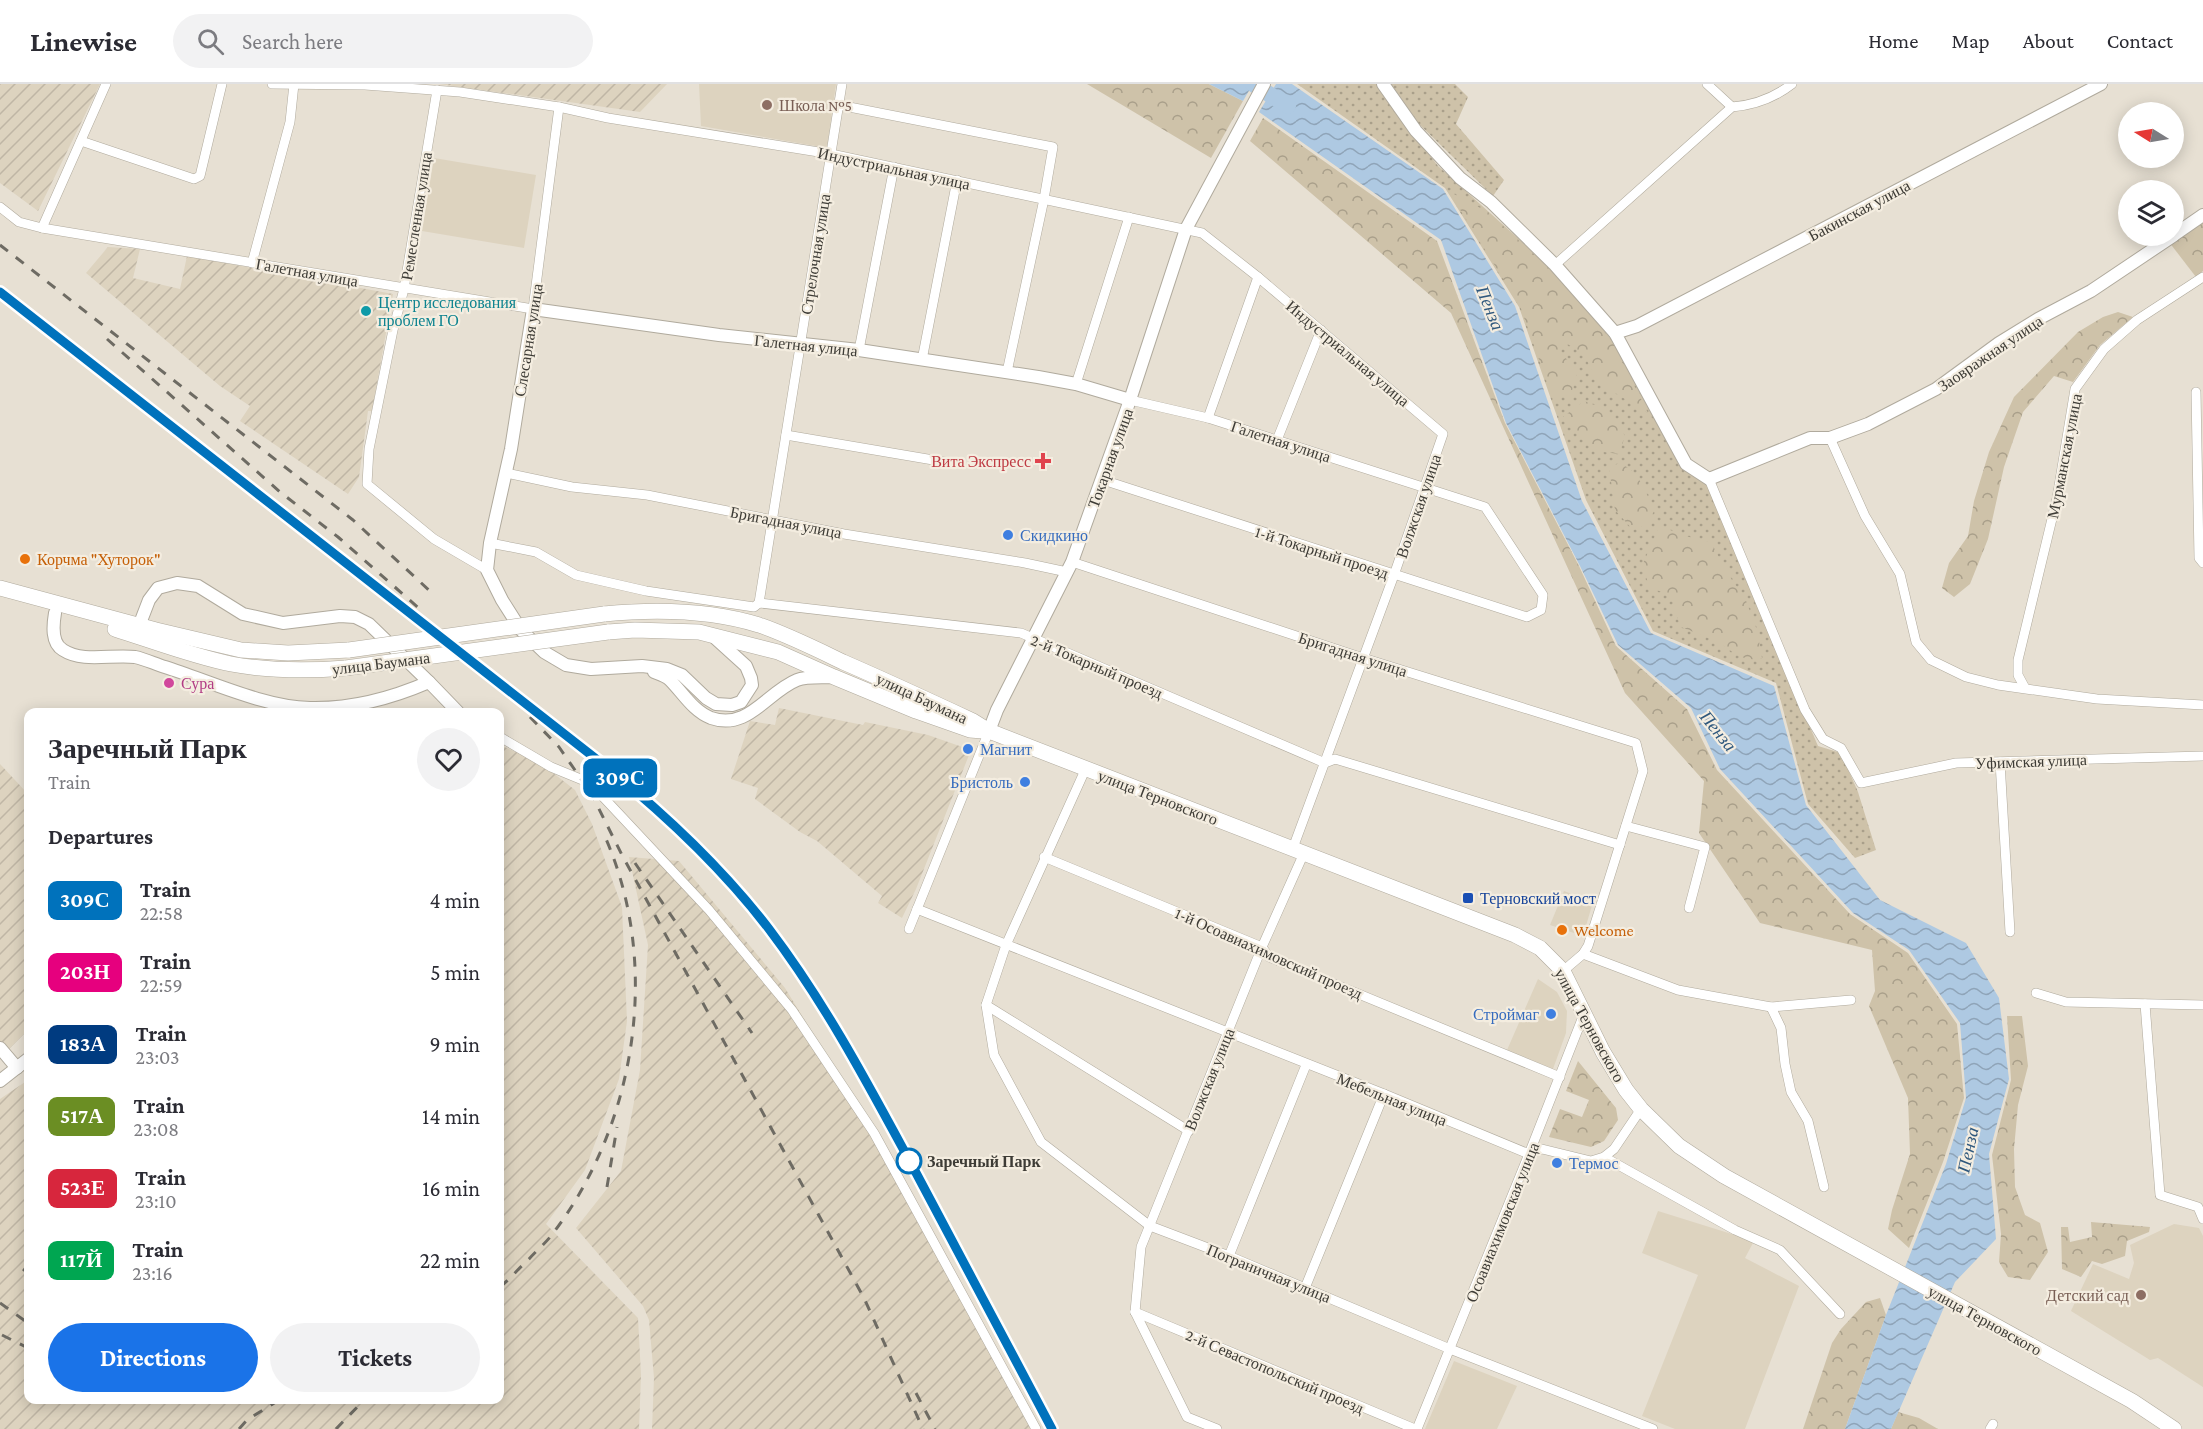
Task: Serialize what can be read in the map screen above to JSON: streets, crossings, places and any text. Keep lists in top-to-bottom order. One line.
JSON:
{"streets":{"main road":["улица Баумана","улица Терновского"],"street":["Индустриальная улица","Бакинская улица","Ремесленная улица","Стрелочная улица","Галетная улица","Слесарная улица","Заовражная улица","Мурманская улица","Токарная улица","Волжская улица","Бригадная улица","1-й Токарный проезд","2-й Токарный проезд","Уфимская улица","1-й Осоавиахимовский проезд","Мебельная улица","Осоавиахимовская улица","Пограничная улица","2-й Севастопольский проезд"]},"crossings":[["Индустриальная улица","Ремесленная улица"],["Индустриальная улица","Стрелочная улица"],["Индустриальная улица","Слесарная улица"],["Индустриальная улица","Токарная улица"],["Индустриальная улица","Волжская улица"],["Ремесленная улица","Галетная улица"],["Ремесленная улица","Слесарная улица"],["Стрелочная улица","Галетная улица"],["Стрелочная улица","Бригадная улица"],["Стрелочная улица","2-й Токарный проезд"],["Галетная улица","Слесарная улица"],["Галетная улица","Токарная улица"],["Галетная улица","Волжская улица"],["Галетная улица","1-й Токарный проезд"],["Слесарная улица","Бригадная улица"],["Слесарная улица","2-й Токарный проезд"],["Заовражная улица","Уфимская улица"],["Токарная улица","Бригадная улица"],["Токарная улица","1-й Токарный проезд"],["Токарная улица","улица Баумана"],["Токарная улица","2-й Токарный проезд"],["Токарная улица","улица Терновского"],["Токарная улица","Мебельная улица"],["Волжская улица","Бригадная улица"],["Волжская улица","1-й Токарный проезд"],["Волжская улица","2-й Токарный проезд"],["Волжская улица","улица Терновского"],["Волжская улица","1-й Осоавиахимовский проезд"],["Волжская улица","Мебельная улица"],["Волжская улица","Пограничная улица"],["Волжская улица","2-й Севастопольский проезд"],["улица Баумана","улица Терновского"],["улица Терновского","Осоавиахимовская улица"],["1-й Осоавиахимовский проезд","Осоавиахимовская улица"],["Мебельная улица","Осоавиахимовская улица"],["Осоавиахимовская улица","Пограничная улица"],["Осоавиахимовская улица","2-й Севастопольский проезд"]],"water":["Пенза"],"places":{"other":["Школа №5","Центр исследования проблем ГО","Скидкино","Корчма \"Хуторок\"","Сура","Магнит","Бристоль","Welcome","Строймаг","Заречный Парк","Термос","Детский сад"],"health":["Вита Экспресс"],"transit":["Терновский мост"]},"north":"left","page":{"header":"Linewise","search":"Search here","nav":["Home","Map","About","Contact"],"on_map":"309С","heading":[["Заречный Парк","Train"],"Departures"],"list":[{"mark":"309С","name":"Train","note":"22:58","value":"4 min"},{"mark":"203Н","name":"Train","note":"22:59","value":"5 min"},{"mark":"183А","name":"Train","note":"23:03","value":"9 min"},{"mark":"517А","name":"Train","note":"23:08","value":"14 min"},{"mark":"523Е","name":"Train","note":"23:10","value":"16 min"},{"mark":"117Й","name":"Train","note":"23:16","value":"22 min"}],"buttons":["Directions","Tickets"]}}
